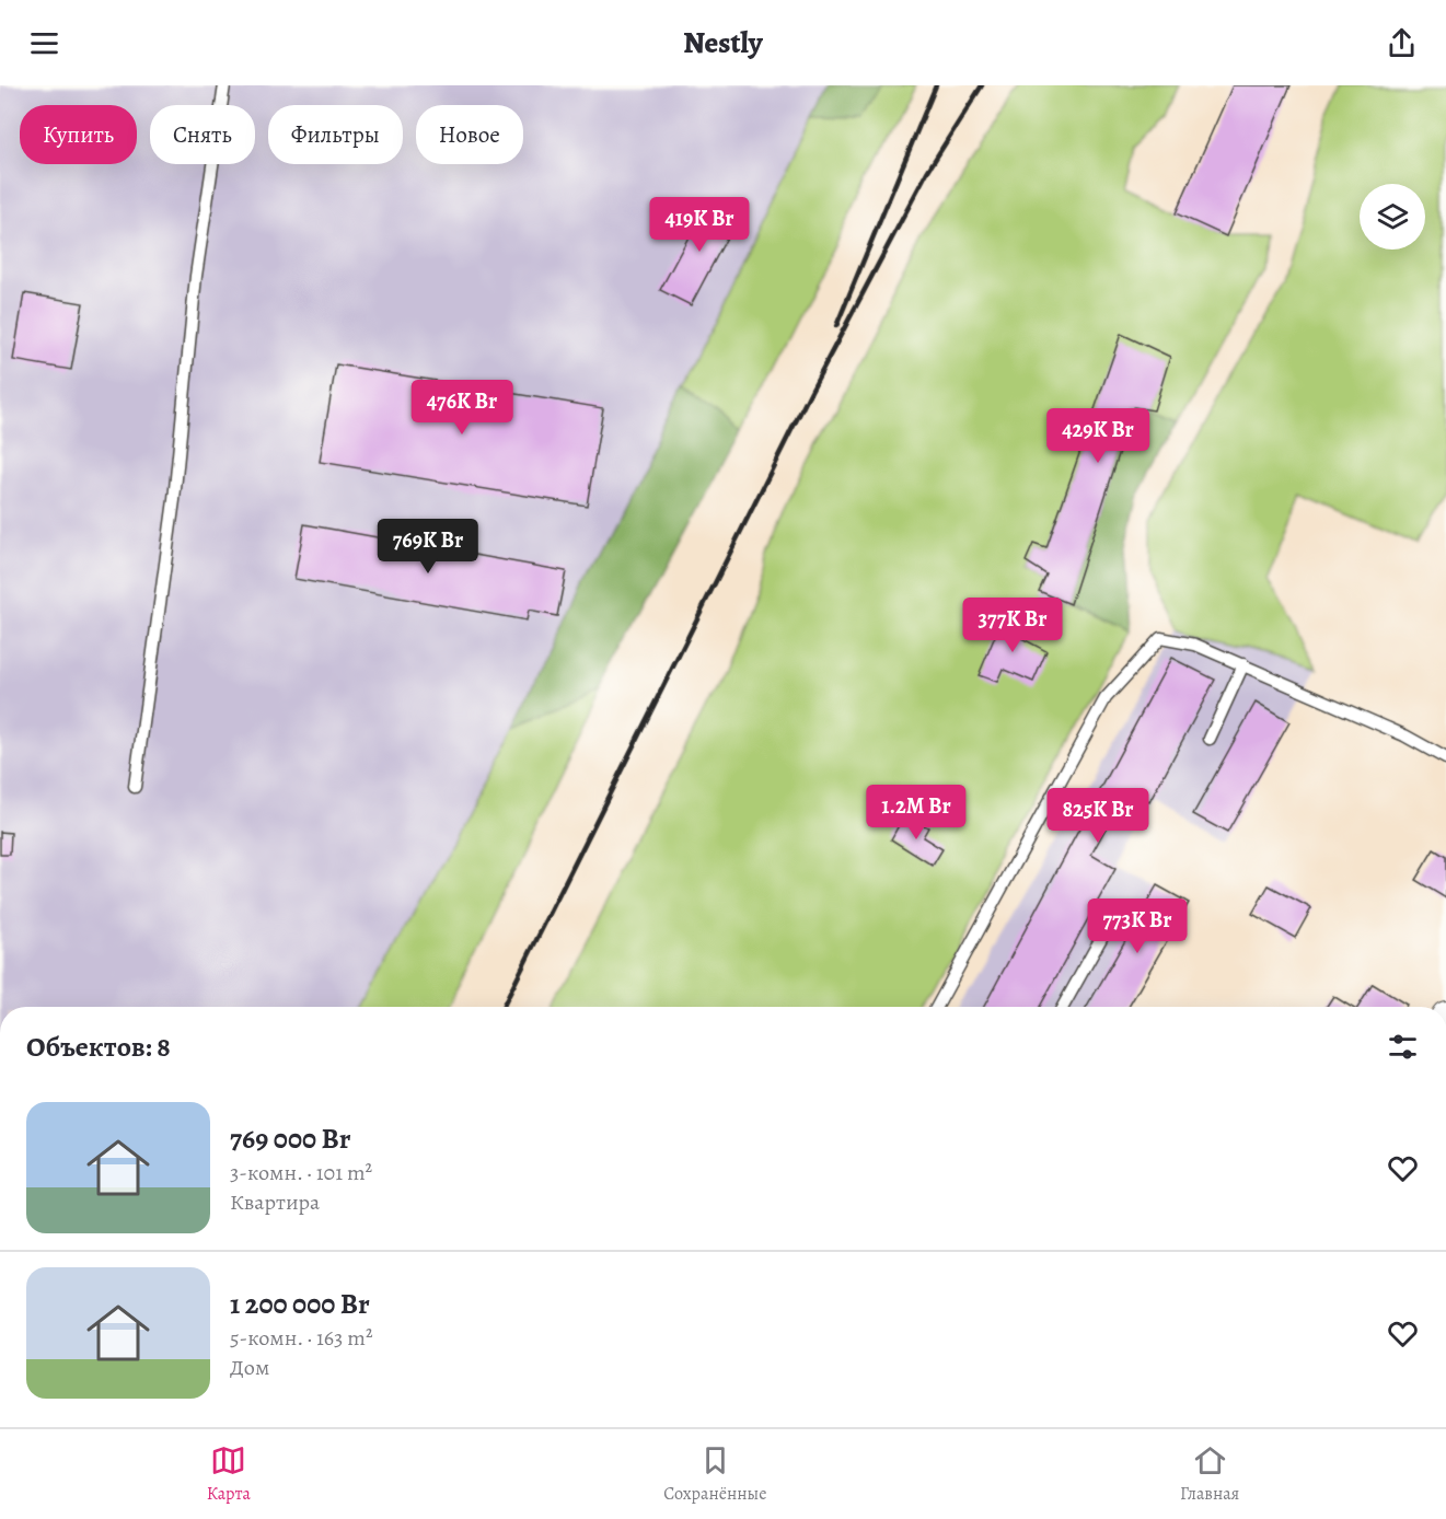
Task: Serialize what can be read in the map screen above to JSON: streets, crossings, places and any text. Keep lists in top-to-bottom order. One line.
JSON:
{"page":{"header":"Nestly","chip":["Купить","Снять","Фильтры","Новое"],"price":["419K Br","476K Br","429K Br","769K Br","377K Br","1.2M Br","825K Br","773K Br"],"heading":"Объектов: 8","list":[{"name":"769 000 Br","note":"3-комн. · 101 m² · Квартира"},{"name":"1 200 000 Br","note":"5-комн. · 163 m² · Дом"}],"tabs":["Карта","Сохранённые","Главная"]}}
